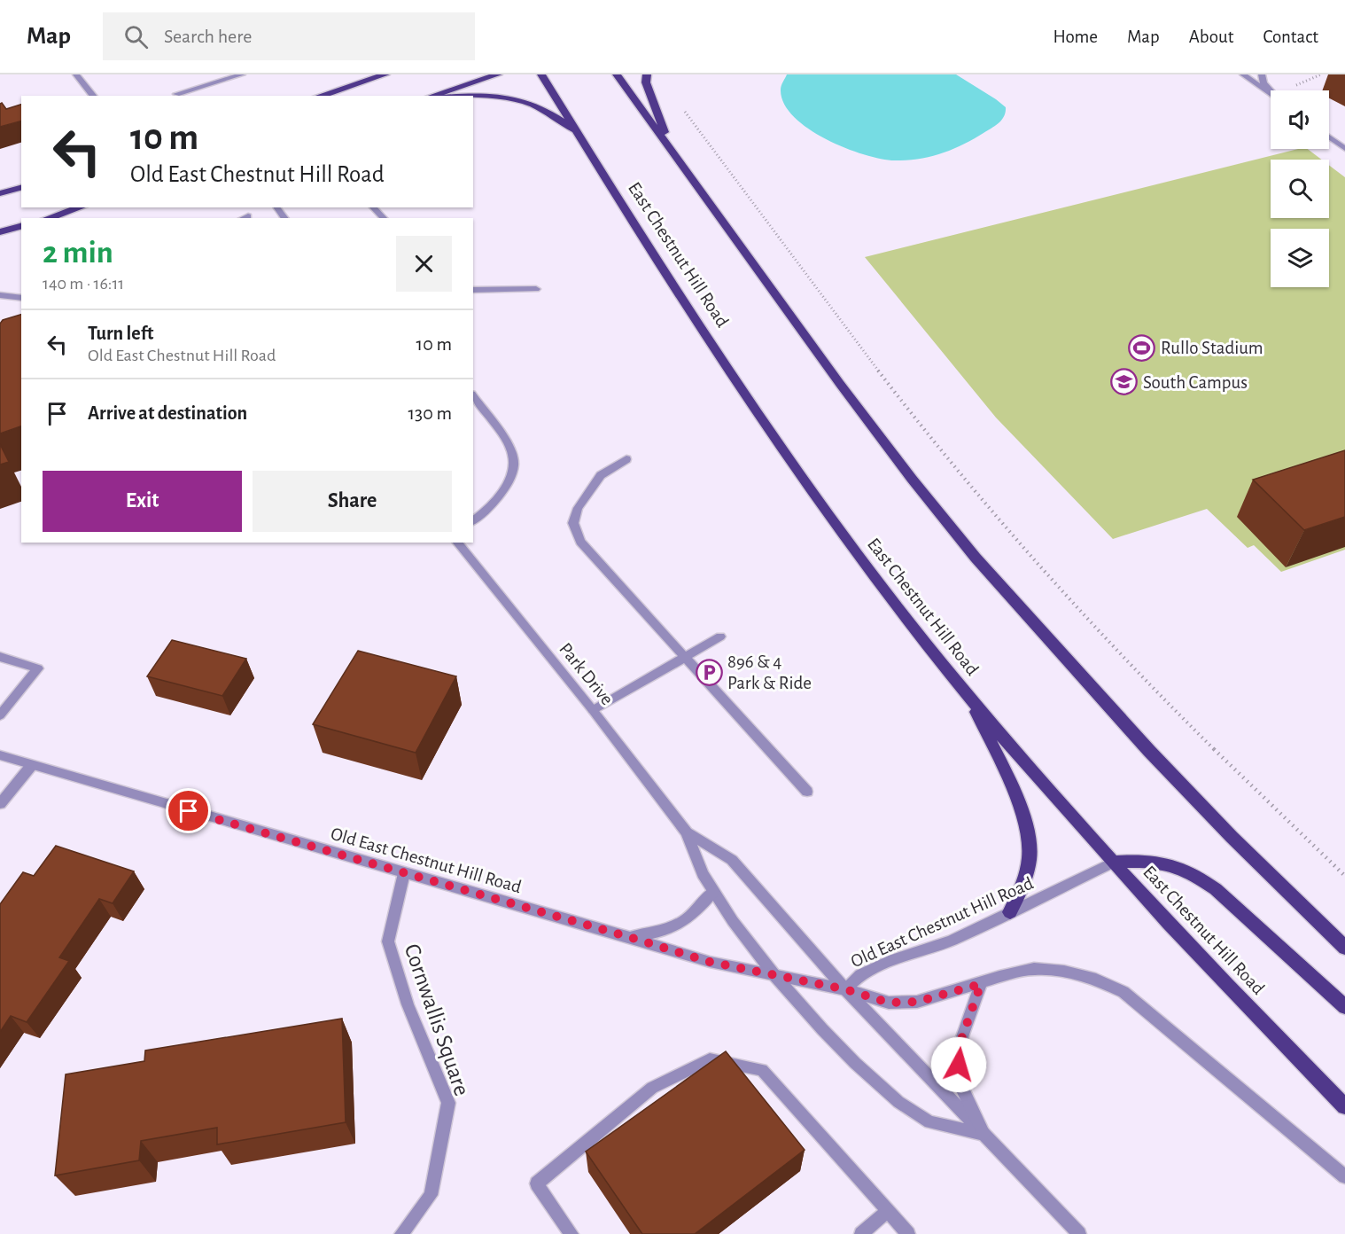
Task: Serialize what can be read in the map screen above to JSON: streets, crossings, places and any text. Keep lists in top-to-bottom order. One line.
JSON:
{"streets":{"main road":["East Chestnut Hill Road"],"street":["Park Drive","Old East Chestnut Hill Road","Cornwallis Square"]},"crossings":[["East Chestnut Hill Road","Old East Chestnut Hill Road"],["Park Drive","Old East Chestnut Hill Road"],["Old East Chestnut Hill Road","Cornwallis Square"]],"places":{"sports":["Rullo Stadium"],"school or university":["South Campus"],"parking":["896 & 4 Park & Ride"]},"page":{"header":"Map","search":"Search here","nav":["Home","Map","About","Contact"],"turn":["10 m","Old East Chestnut Hill Road"],"heading":["2 min","140 m · 16:11"],"list":[{"name":"Turn left","note":"Old East Chestnut Hill Road","value":"10 m"},{"name":"Arrive at destination","value":"130 m"}],"buttons":["Exit","Share"]}}
